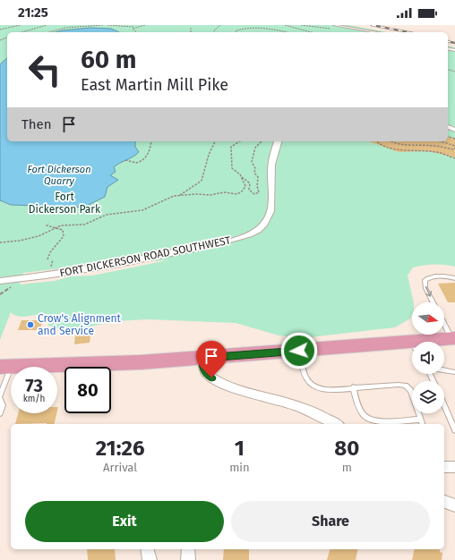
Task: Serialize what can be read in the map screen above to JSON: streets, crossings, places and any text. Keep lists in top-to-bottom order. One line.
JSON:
{"streets":{"street":["FORT DICKERSON ROAD SOUTHWEST"]},"water":["Fort Dickerson Quarry"],"parks":["Fort Dickerson Park"],"places":["Crow's Alignment and Service"],"north":"right","page":{"status":"21:25","turn":["60 m","East Martin Mill Pike"],"then":"Then","speed":"73 km/h","limit":"80","eta":["21:26","Arrival","1","min","80","m"],"buttons":["Exit","Share"]}}
